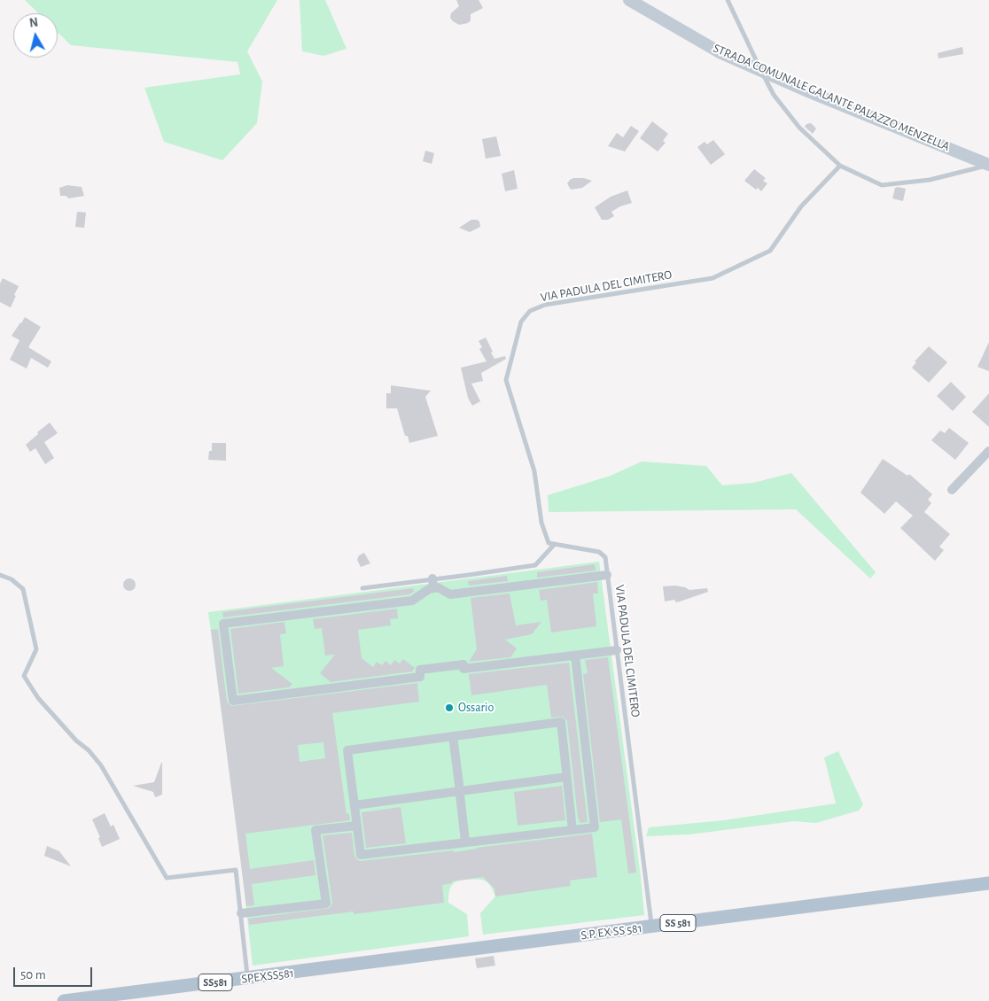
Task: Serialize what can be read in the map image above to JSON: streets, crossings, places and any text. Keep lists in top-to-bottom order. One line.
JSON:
{"streets":{"main road":["SS 581","S.P. EX SS 581","SPEXSS581","SS581"],"street":["STRADA COMUNALE GALANTE PALAZZO MENZELLA"],"lane":["VIA PADULA DEL CIMITERO"]},"crossings":[["VIA PADULA DEL CIMITERO","S.P. EX SS 581"],["S.P. EX SS 581","SPEXSS581"]],"places":["Ossario"],"scale_bar":"50 m","north":"top"}
